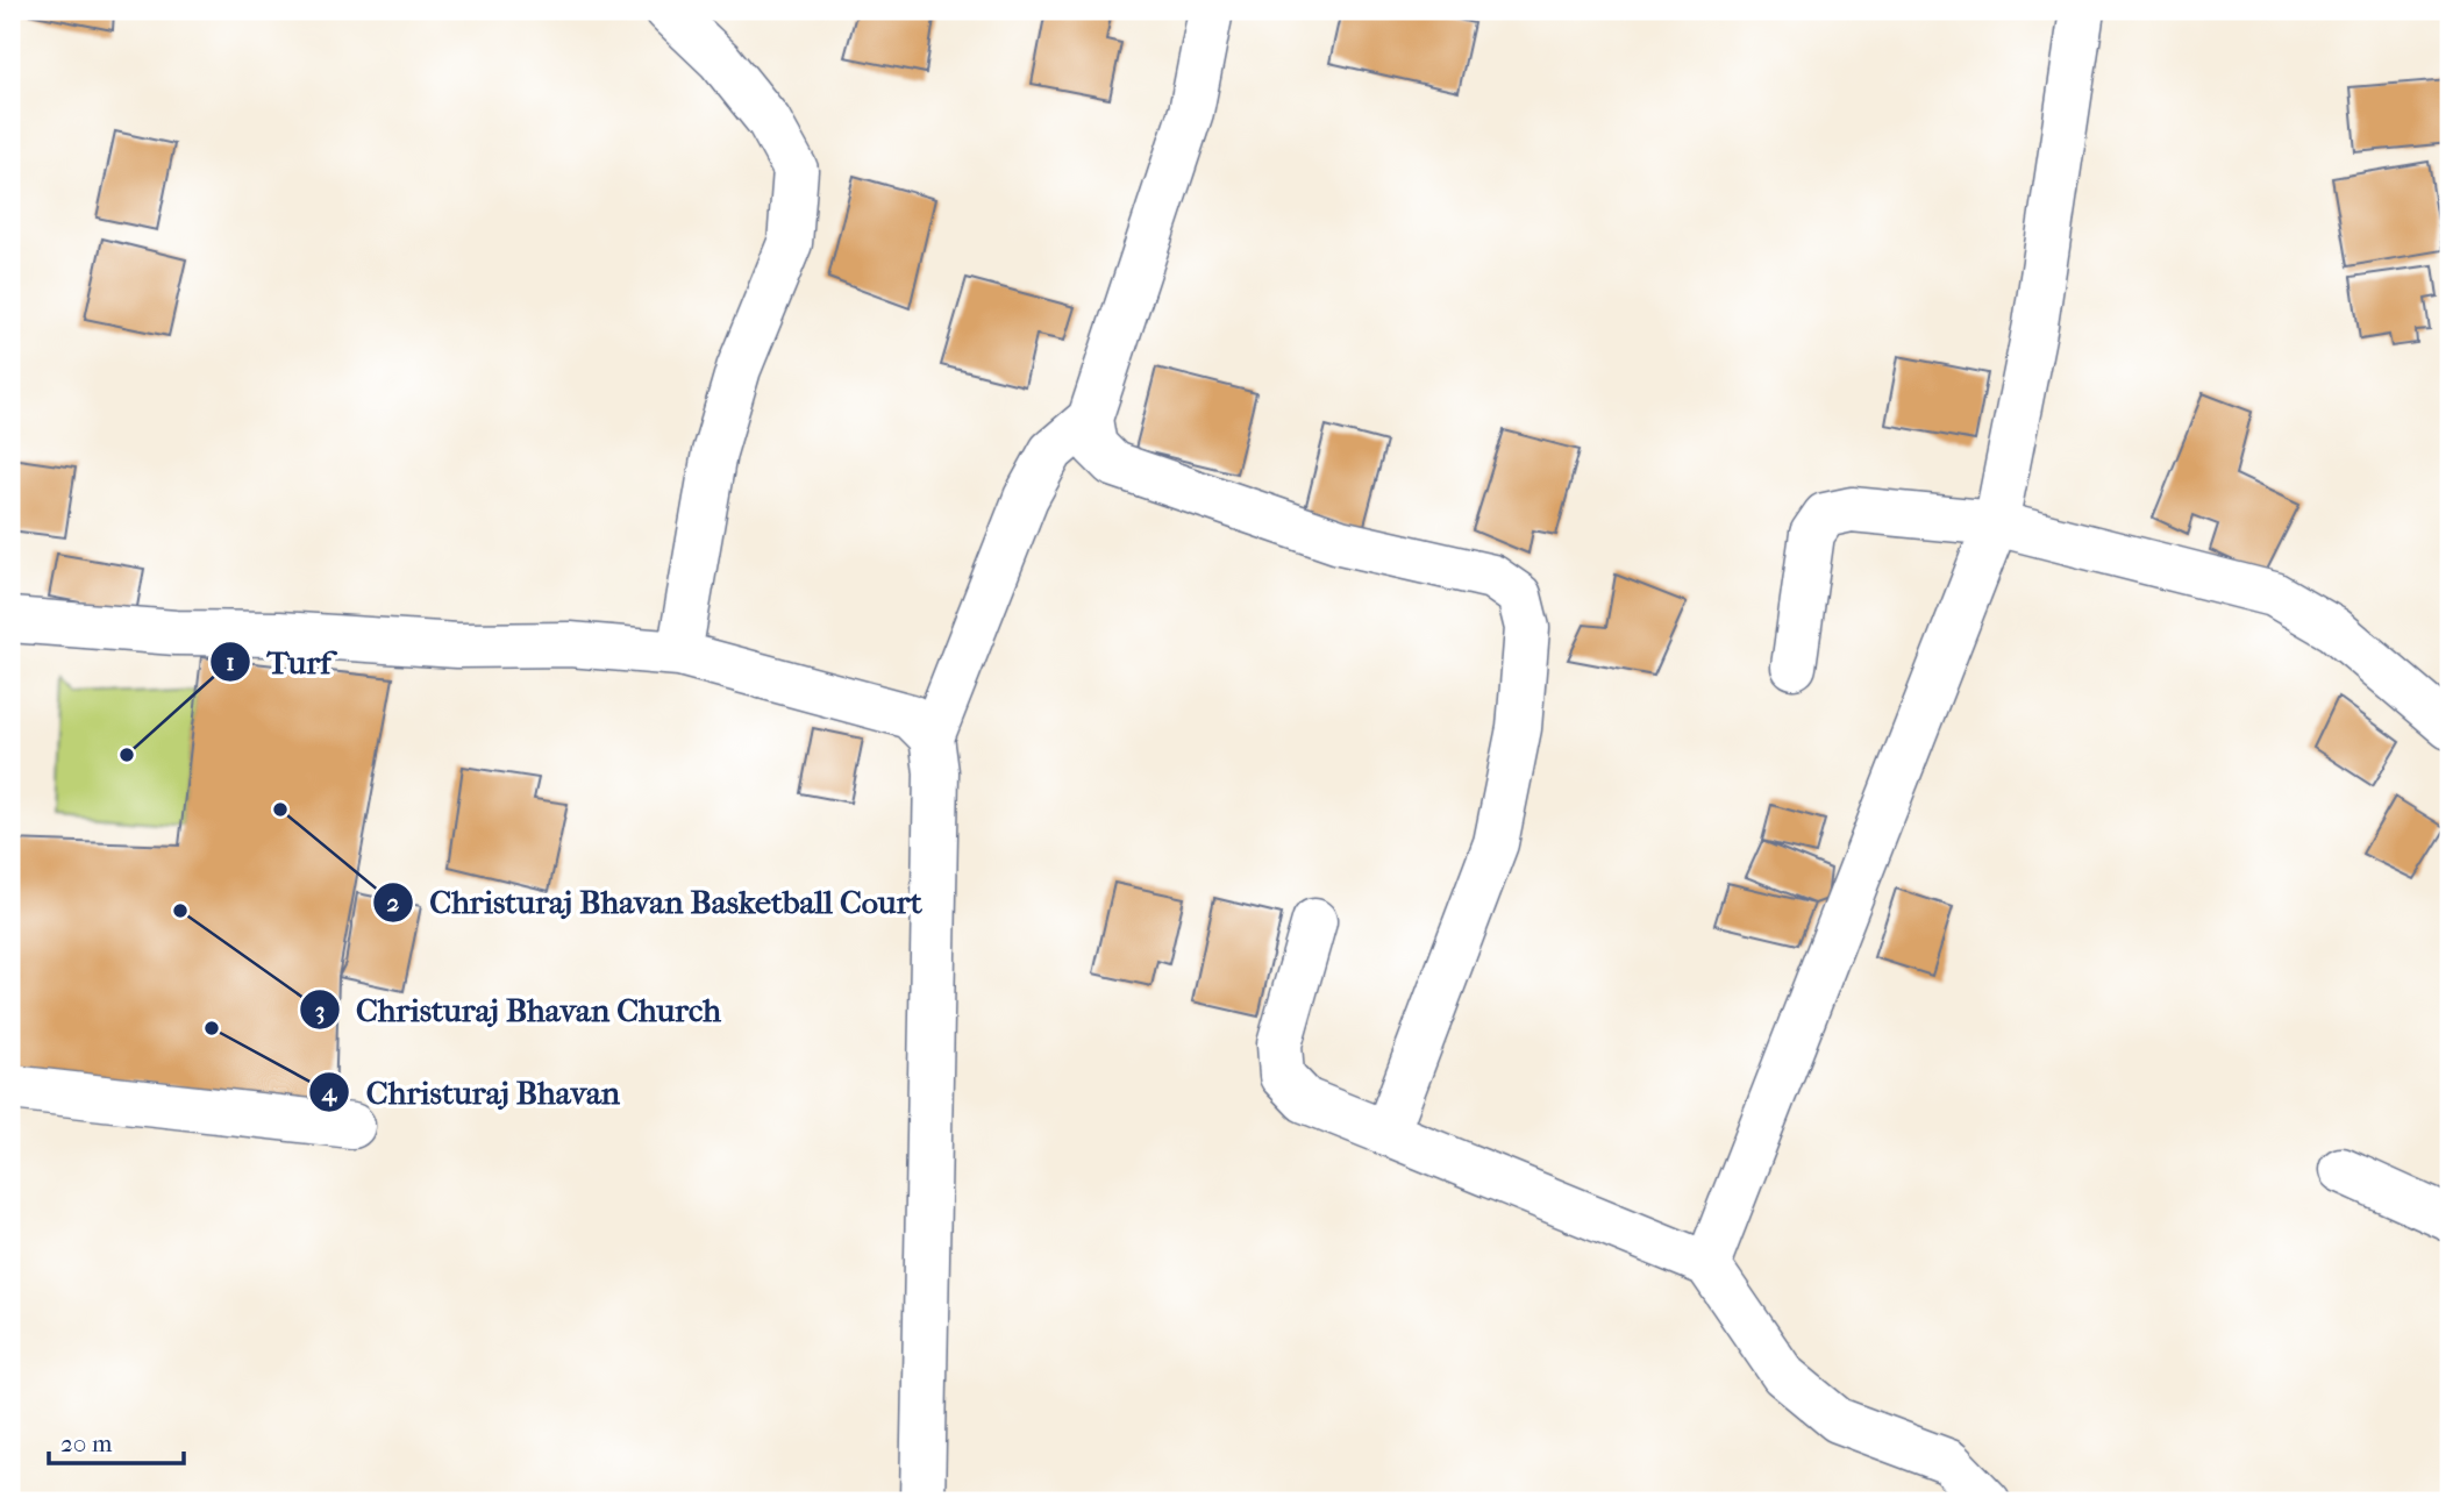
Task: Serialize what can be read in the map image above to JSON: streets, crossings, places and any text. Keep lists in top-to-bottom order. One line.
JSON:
{"places":["Turf","Christuraj Bhavan Basketball Court","Christuraj Bhavan Church","Christuraj Bhavan"],"scale_bar":"20 m"}
